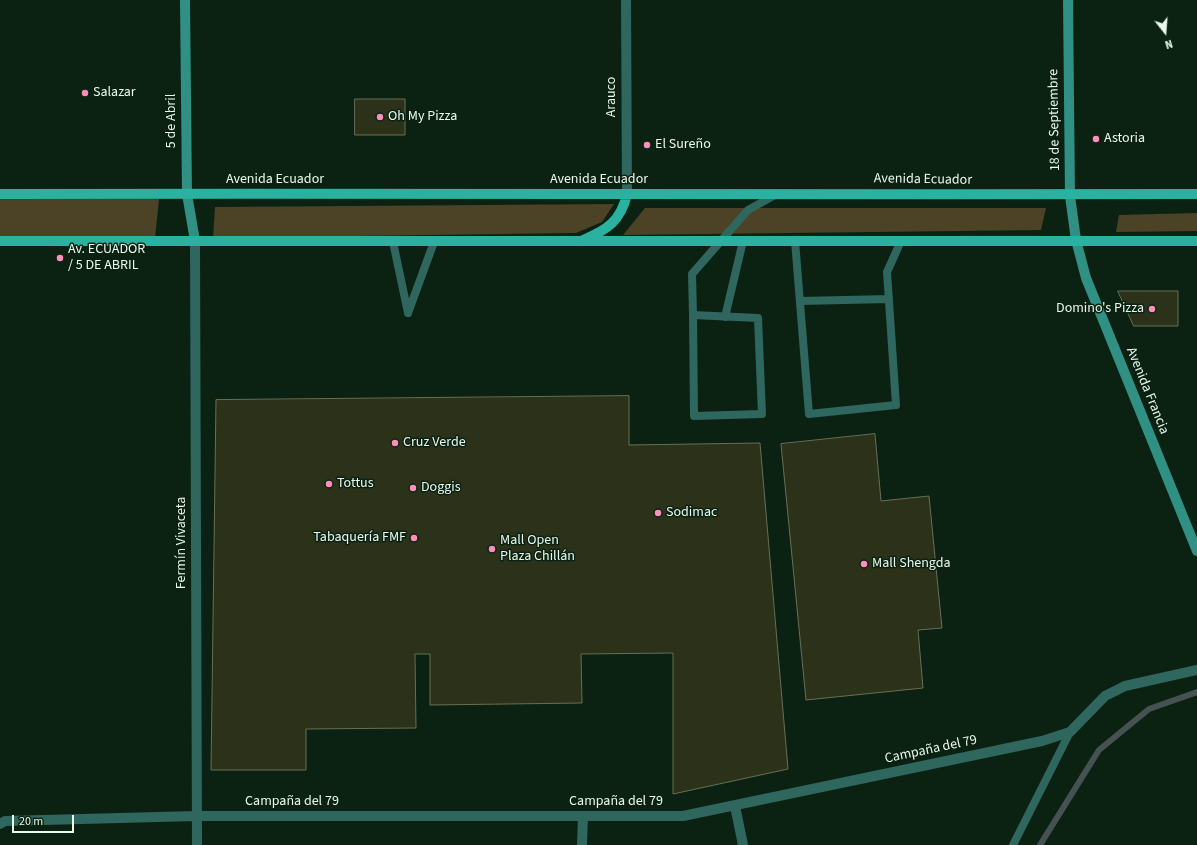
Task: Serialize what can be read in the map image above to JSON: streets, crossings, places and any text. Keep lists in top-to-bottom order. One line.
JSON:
{"streets":{"main road":["Avenida Ecuador"],"street":["Arauco","18 de Septiembre","5 de Abril","Avenida Francia","Fermín Vivaceta","Campaña del 79"]},"crossings":[["Arauco","Avenida Ecuador"],["18 de Septiembre","Avenida Ecuador"],["18 de Septiembre","Avenida Francia"],["5 de Abril","Avenida Ecuador"],["5 de Abril","Fermín Vivaceta"],["Fermín Vivaceta","Campaña del 79"]],"places":["Salazar","Oh My Pizza","Astoria","El Sureño","Av. ECUADOR / 5 DE ABRIL","Domino's Pizza","Cruz Verde","Tottus","Doggis","Sodimac","Tabaquería FMF","Mall Open Plaza Chillán","Mall Shengda"],"scale_bar":"20 m","north":"bottom"}
